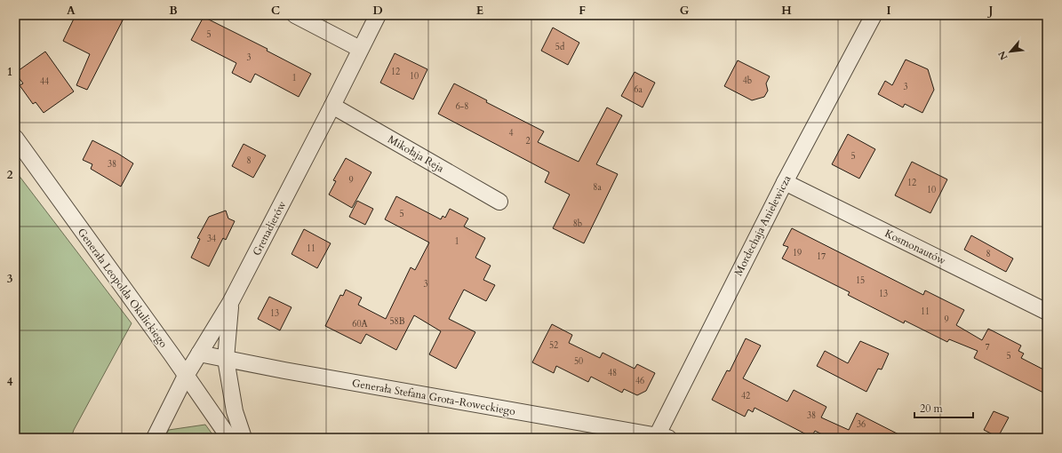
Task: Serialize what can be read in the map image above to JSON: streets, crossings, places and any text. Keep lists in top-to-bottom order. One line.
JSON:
{"streets":{"street":["Mikołaja Reja","Mordechaja Anielewicza","Grenadierów","Kosmonautów","Generała Leopolda Okulickiego","Generała Stefana Grota-Roweckiego"]},"crossings":[["Mikołaja Reja","Grenadierów"],["Mordechaja Anielewicza","Kosmonautów"],["Mordechaja Anielewicza","Generała Stefana Grota-Roweckiego"],["Grenadierów","Generała Leopolda Okulickiego"],["Grenadierów","Generała Stefana Grota-Roweckiego"]],"house_numbers":["5","5d","3","12","10","1","4b","44","3","6a","6-8","4","2","5","8","38","9","12","8a","10","5","8b","34","1","11","19","8","17","15","3","13","11","13","9","58B","60A","52","7","5","50","48","46","42","38","36"],"scale_bar":"20 m","north":"bottom left","grid":{"columns":["A","B","C","D","E","F","G","H","I","J"],"rows":["1","2","3","4"]}}
